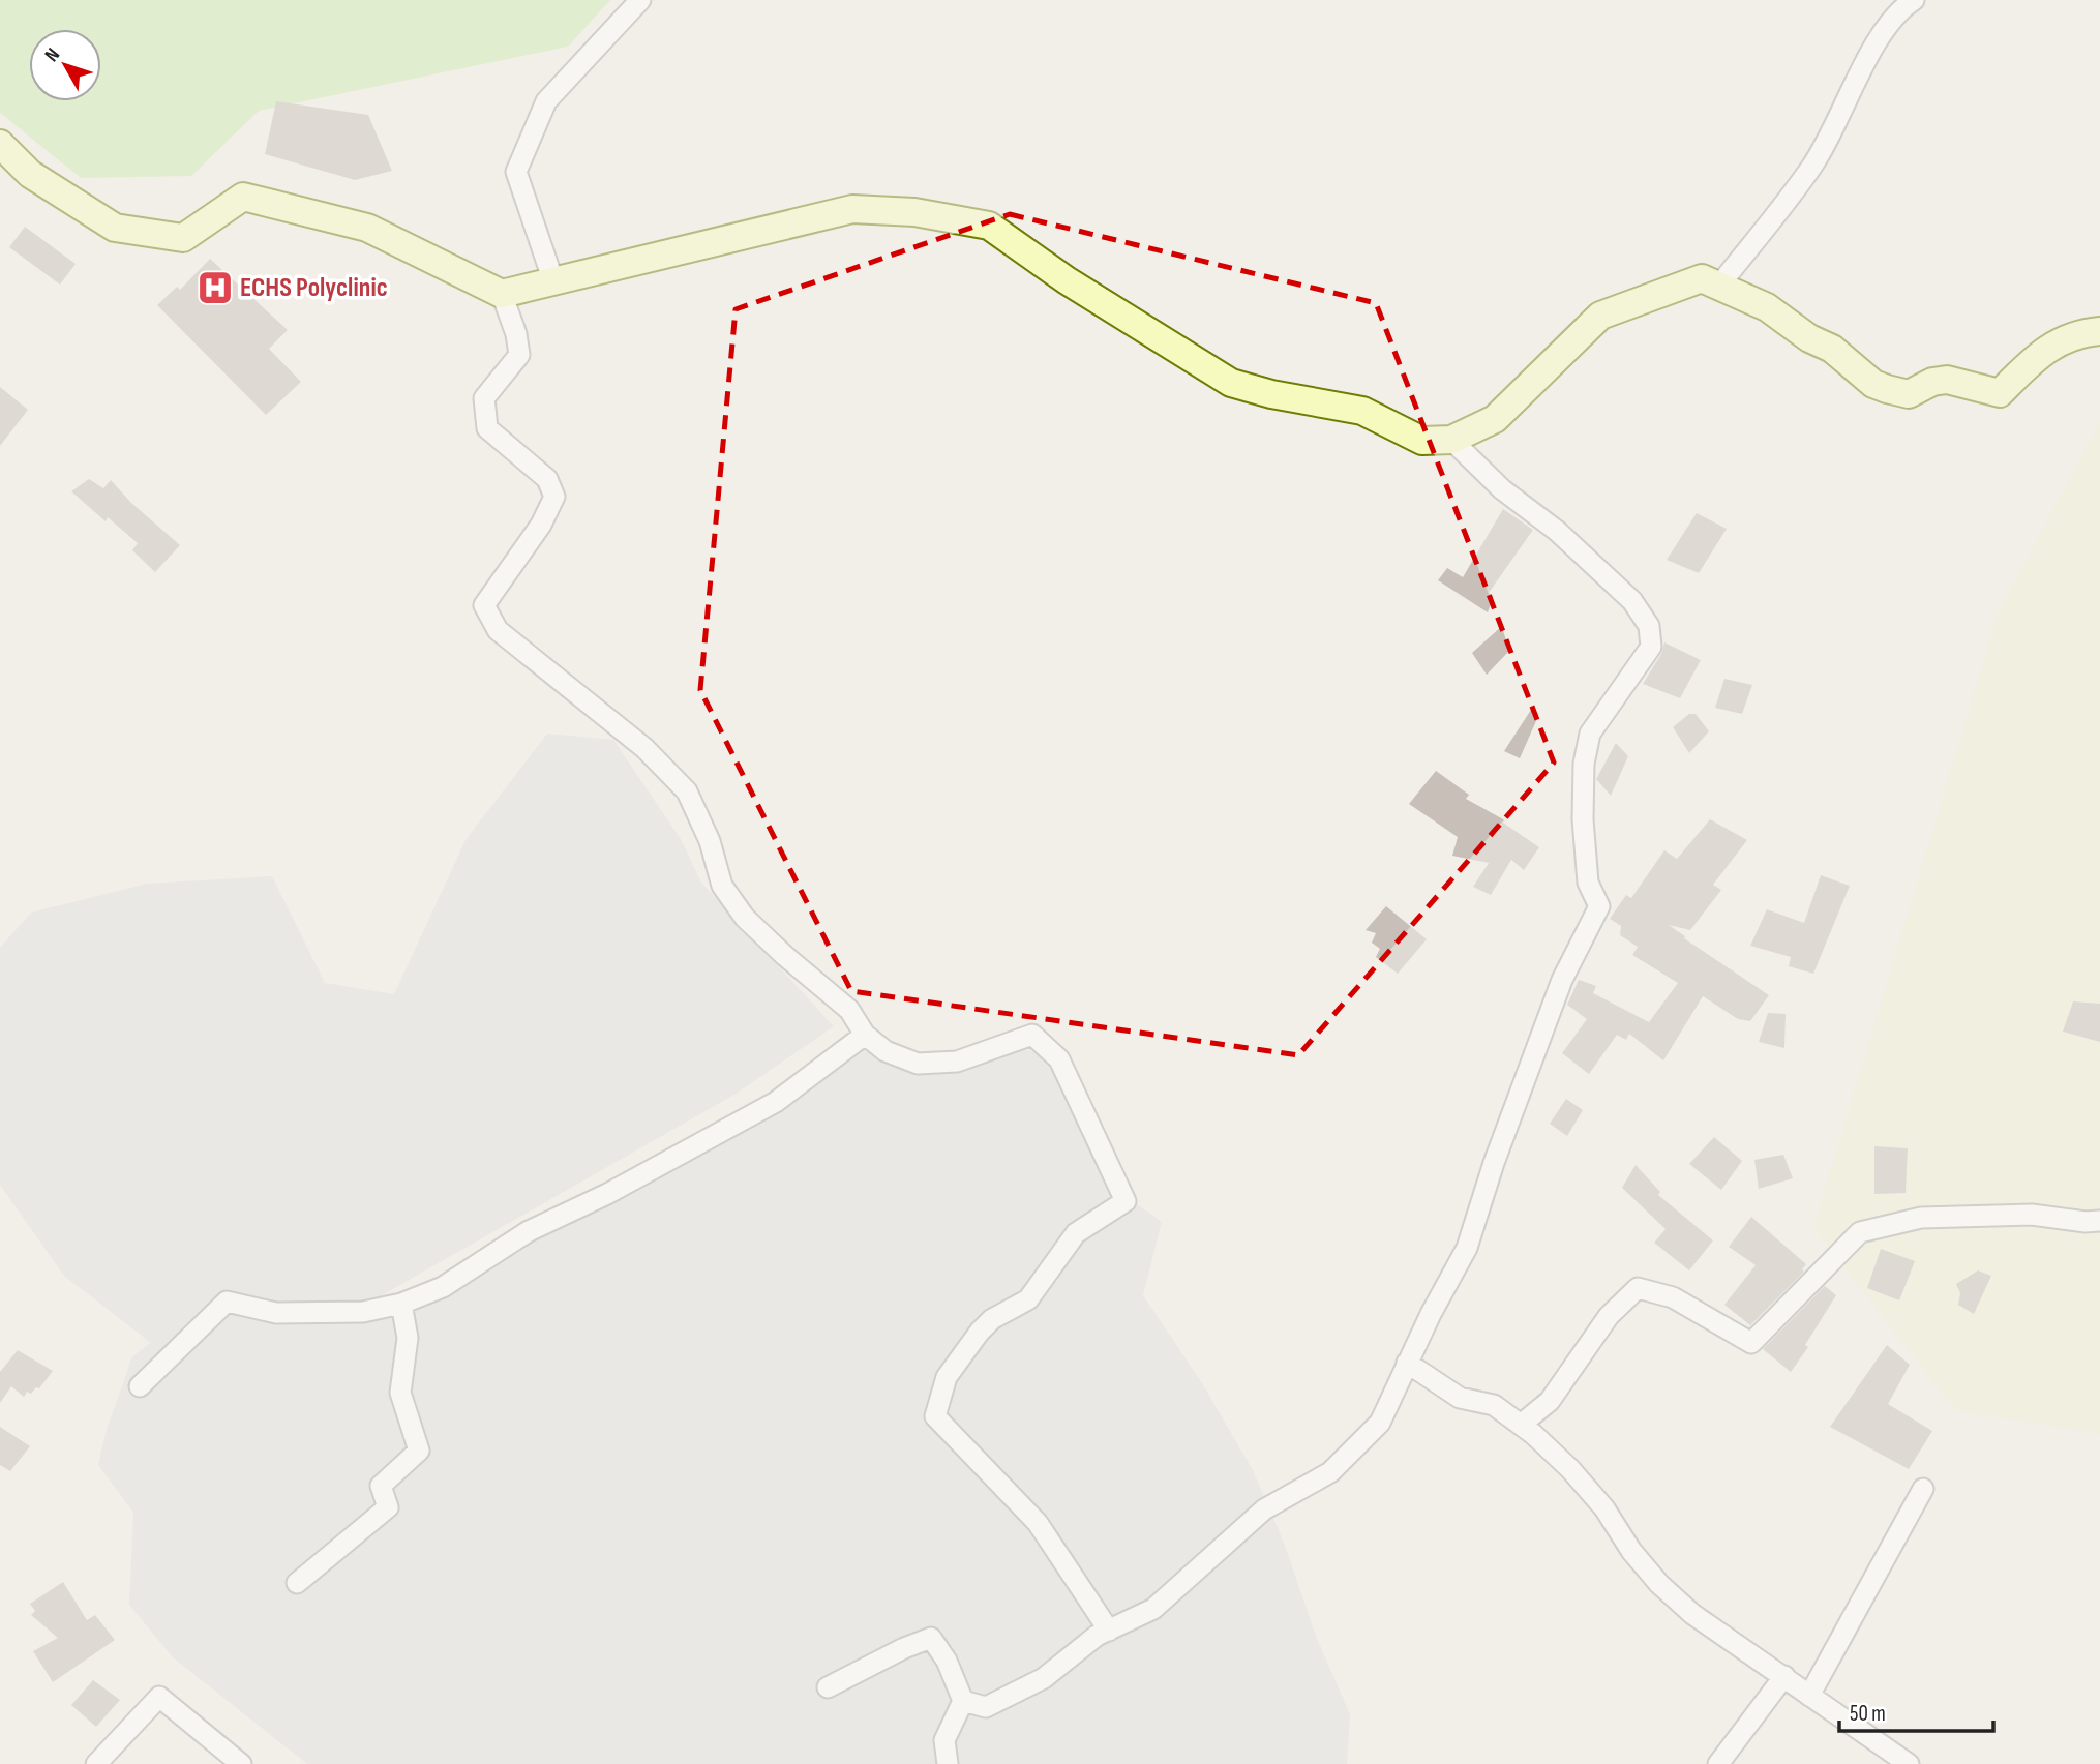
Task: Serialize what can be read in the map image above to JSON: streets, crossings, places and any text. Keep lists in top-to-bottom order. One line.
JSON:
{"places":{"hospital":["ECHS Polyclinic"]},"scale_bar":"50 m","north":"top left"}
